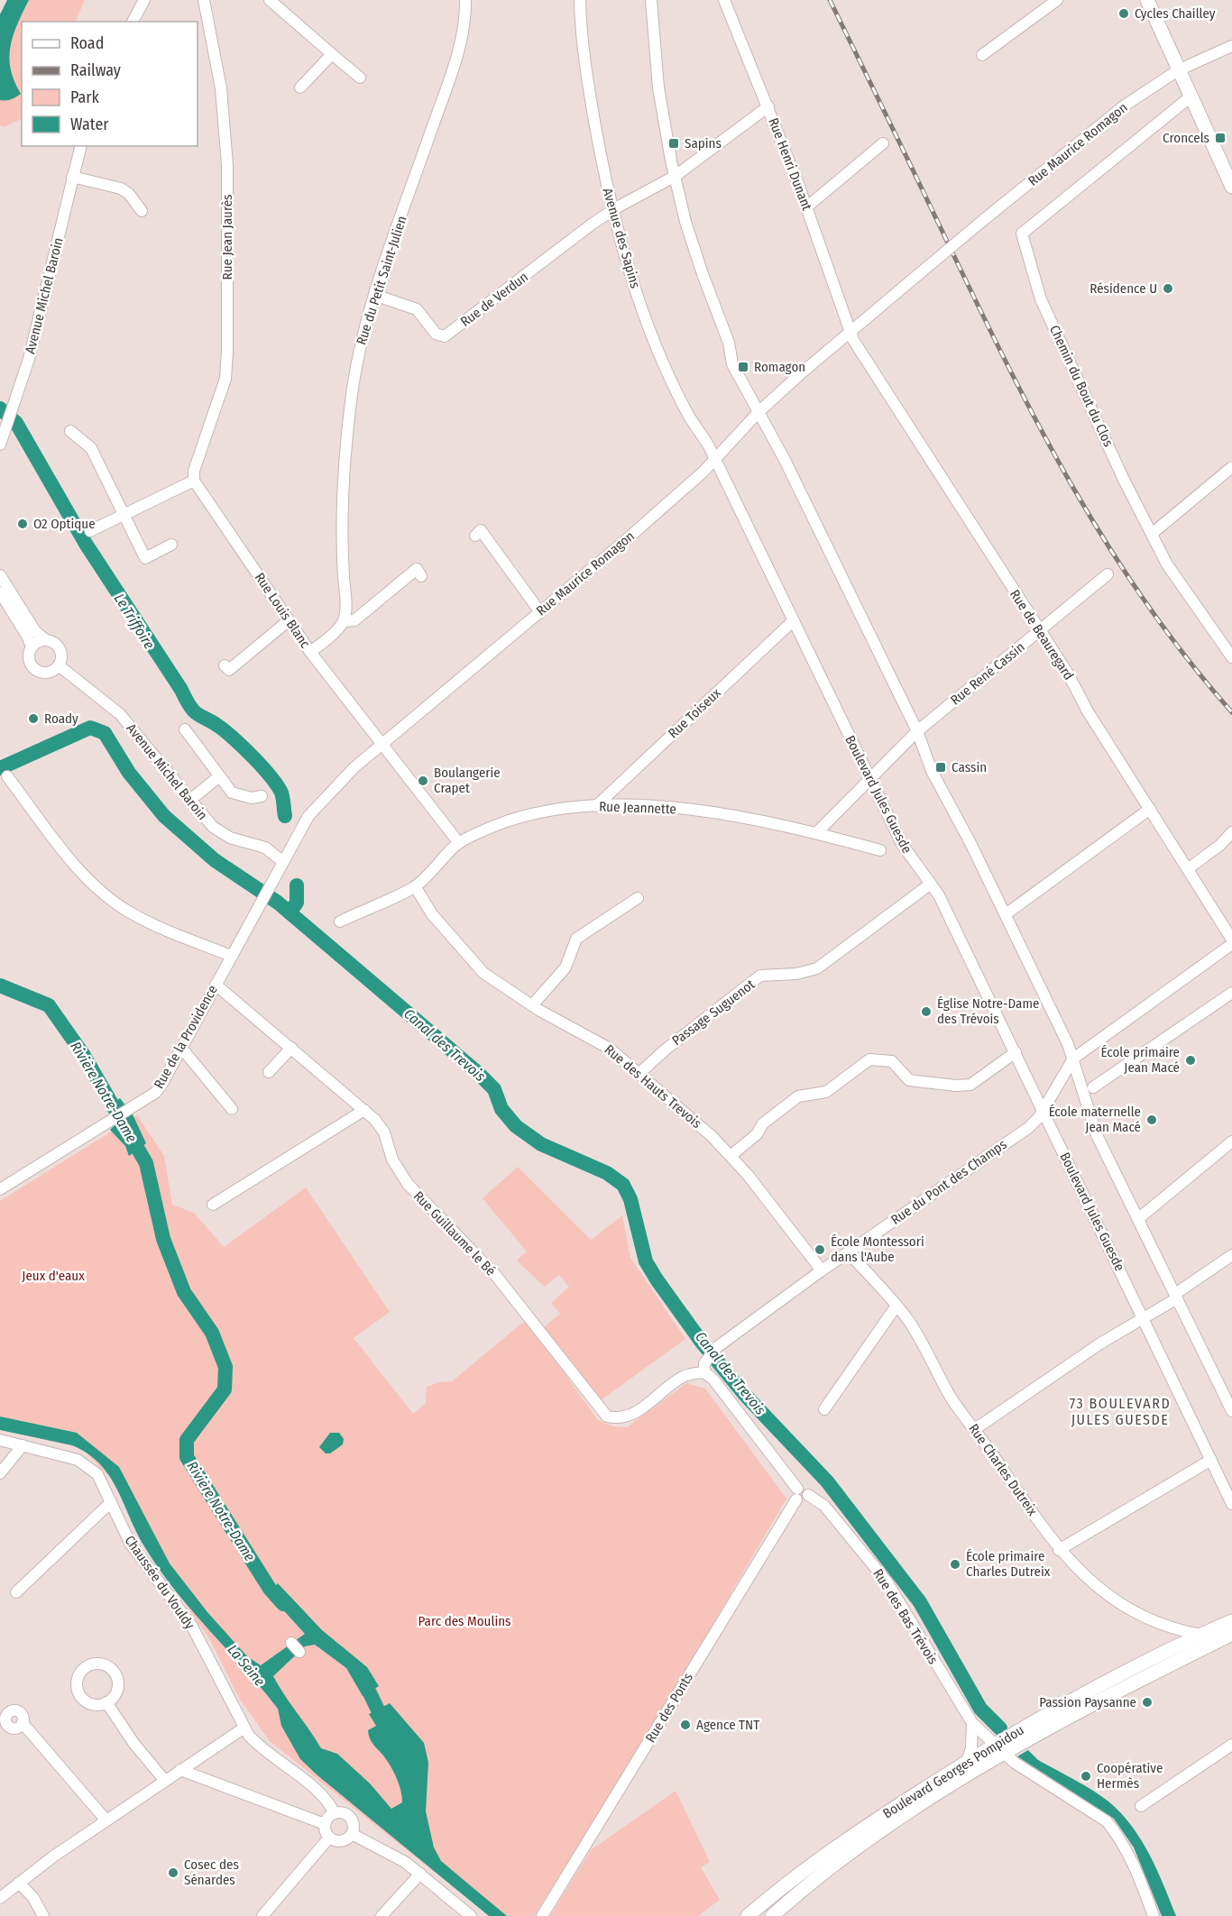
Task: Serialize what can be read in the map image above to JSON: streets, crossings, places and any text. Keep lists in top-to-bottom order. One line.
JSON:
{"streets":{"main road":["Boulevard Georges Pompidou"],"street":["Rue Maurice Romagon","Rue Henri Dunant","Rue Jean Jaurès","Avenue des Sapins","Rue du Petit Saint-Julien","Avenue Michel Baroin","Rue de Verdun","Chemin du Bout du Clos","Rue Louis Blanc","Rue de Beauregard","Rue René Cassin","Rue Toiseux","Boulevard Jules Guesde","Rue Jeannette","Passage Suguenot","Rue de la Providence","Rue des Hauts Trevois","Rue du Pont des Champs","Rue Guillaume le Bé","Rue Charles Dutreix","Chaussée du Vouldy","Rue des Bas Trévois","Rue des Ponts"]},"crossings":[["Rue Maurice Romagon","Rue Henri Dunant"],["Rue Maurice Romagon","Avenue des Sapins"],["Rue Maurice Romagon","Avenue Michel Baroin"],["Rue Maurice Romagon","Rue Louis Blanc"],["Rue Maurice Romagon","Rue de Beauregard"],["Rue Maurice Romagon","Boulevard Jules Guesde"],["Rue Maurice Romagon","Rue de la Providence"],["Rue Henri Dunant","Rue de Beauregard"],["Rue Jean Jaurès","Rue Louis Blanc"],["Avenue des Sapins","Rue de Verdun"],["Avenue des Sapins","Boulevard Jules Guesde"],["Rue du Petit Saint-Julien","Rue de Verdun"],["Rue Louis Blanc","Rue Jeannette"],["Rue de Beauregard","Rue René Cassin"],["Rue René Cassin","Boulevard Jules Guesde"],["Rue René Cassin","Rue Jeannette"],["Rue Toiseux","Boulevard Jules Guesde"],["Rue Toiseux","Rue Jeannette"],["Boulevard Jules Guesde","Passage Suguenot"],["Boulevard Jules Guesde","Rue du Pont des Champs"],["Rue Jeannette","Rue des Hauts Trevois"],["Passage Suguenot","Rue des Hauts Trevois"],["Rue de la Providence","Rue Guillaume le Bé"],["Rue des Hauts Trevois","Rue du Pont des Champs"],["Rue du Pont des Champs","Rue Guillaume le Bé"],["Rue du Pont des Champs","Rue Charles Dutreix"],["Rue Charles Dutreix","Boulevard Georges Pompidou"],["Rue des Bas Trévois","Rue des Ponts"],["Rue des Bas Trévois","Boulevard Georges Pompidou"]],"districts":["73 BOULEVARD JULES GUESDE"],"water":["Le Triffoire","Canal des Trevois","Rivière Notre-Dame","La Seine"],"parks":["Jeux d'eaux","Parc des Moulins"],"places":{"other":["Cycles Chailley","Résidence U","O2 Optique","Roady","Boulangerie Crapet","Église Notre-Dame des Trévois","École primaire Jean Macé","École maternelle Jean Macé","École Montessori dans l'Aube","École primaire Charles Dutreix","Passion Paysanne","Agence TNT","Coopérative Hermès","Cosec des Sénardes"],"transit":["Croncels","Sapins","Romagon","Cassin"]},"legend":["Road","Railway","Park","Water"]}
